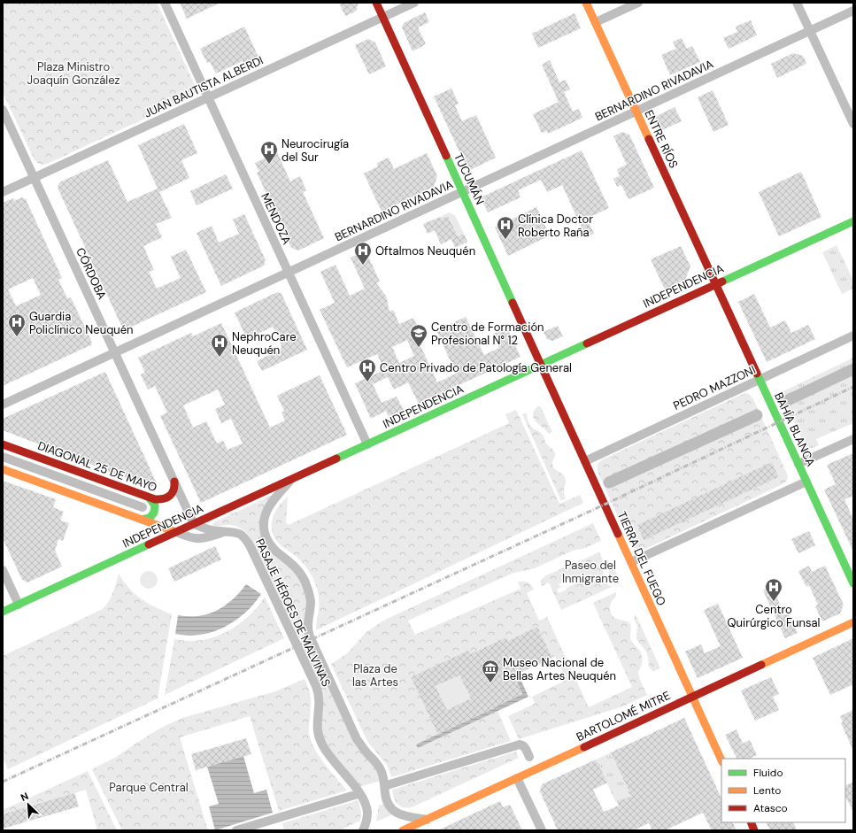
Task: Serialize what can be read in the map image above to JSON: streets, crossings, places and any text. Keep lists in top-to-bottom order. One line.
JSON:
{"streets":{"main road":["ENTRE RÍOS","TUCUMÁN","INDEPENDENCIA","BAHÍA BLANCA","DIAGONAL 25 DE MAYO","TIERRA DEL FUEGO","BARTOLOMÉ MITRE"],"street":["JUAN BAUTISTA ALBERDI","BERNARDINO RIVADAVIA","MENDOZA","CÓRDOBA","PEDRO MAZZONI","PASAJE HÉROES DE MALVINAS"]},"crossings":[["JUAN BAUTISTA ALBERDI","TUCUMÁN"],["JUAN BAUTISTA ALBERDI","MENDOZA"],["JUAN BAUTISTA ALBERDI","CÓRDOBA"],["BERNARDINO RIVADAVIA","ENTRE RÍOS"],["BERNARDINO RIVADAVIA","TUCUMÁN"],["BERNARDINO RIVADAVIA","MENDOZA"],["BERNARDINO RIVADAVIA","CÓRDOBA"],["ENTRE RÍOS","INDEPENDENCIA"],["ENTRE RÍOS","BAHÍA BLANCA"],["TUCUMÁN","INDEPENDENCIA"],["TUCUMÁN","TIERRA DEL FUEGO"],["MENDOZA","INDEPENDENCIA"],["CÓRDOBA","INDEPENDENCIA"],["CÓRDOBA","DIAGONAL 25 DE MAYO"],["CÓRDOBA","PASAJE HÉROES DE MALVINAS"],["INDEPENDENCIA","BAHÍA BLANCA"],["INDEPENDENCIA","TIERRA DEL FUEGO"],["INDEPENDENCIA","PASAJE HÉROES DE MALVINAS"],["PEDRO MAZZONI","BAHÍA BLANCA"],["PEDRO MAZZONI","TIERRA DEL FUEGO"],["TIERRA DEL FUEGO","BARTOLOMÉ MITRE"],["PASAJE HÉROES DE MALVINAS","BARTOLOMÉ MITRE"]],"parks":["Plaza Ministro Joaquín González","Paseo del Inmigrante","Plaza de las Artes","Parque Central"],"places":{"hospital":["Neurocirugía del Sur","Clínica Doctor Roberto Raña","Oftalmos Neuquén","Guardia Policlínico Neuquén","NephroCare Neuquén","Centro Privado de Patología General","Centro Quirúrgico Funsal"],"school or university":["Centro de Formación Profesional N° 12"],"museum":["Museo Nacional de Bellas Artes Neuquén"]},"legend":["Fluido","Lento","Atasco"],"north":"top left"}
